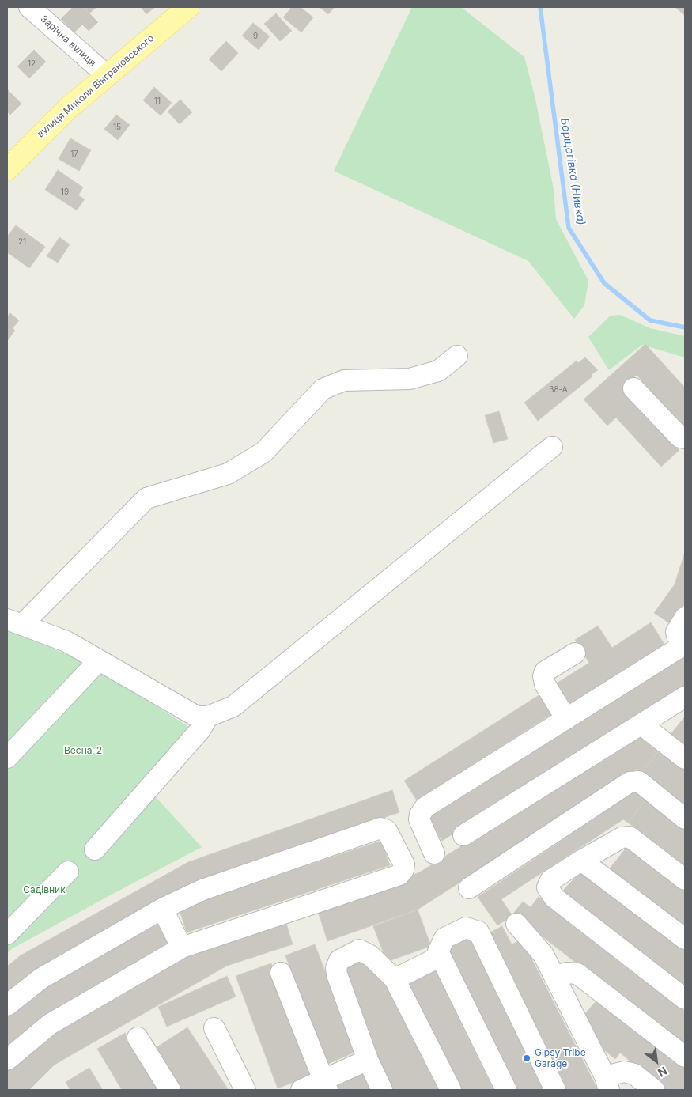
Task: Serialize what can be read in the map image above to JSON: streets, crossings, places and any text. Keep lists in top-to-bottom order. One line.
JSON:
{"streets":{"main road":["вулиця Миколи Вінграновського"],"street":["Зарічна вулиця"]},"crossings":[["Зарічна вулиця","вулиця Миколи Вінграновського"]],"water":["Борщагівка (Нивка)"],"parks":["Весна-2","Садівник"],"places":["Gipsy Tribe Garage"],"house_numbers":["9","12","11","15","17","19","21","38-А"],"north":"bottom right"}
